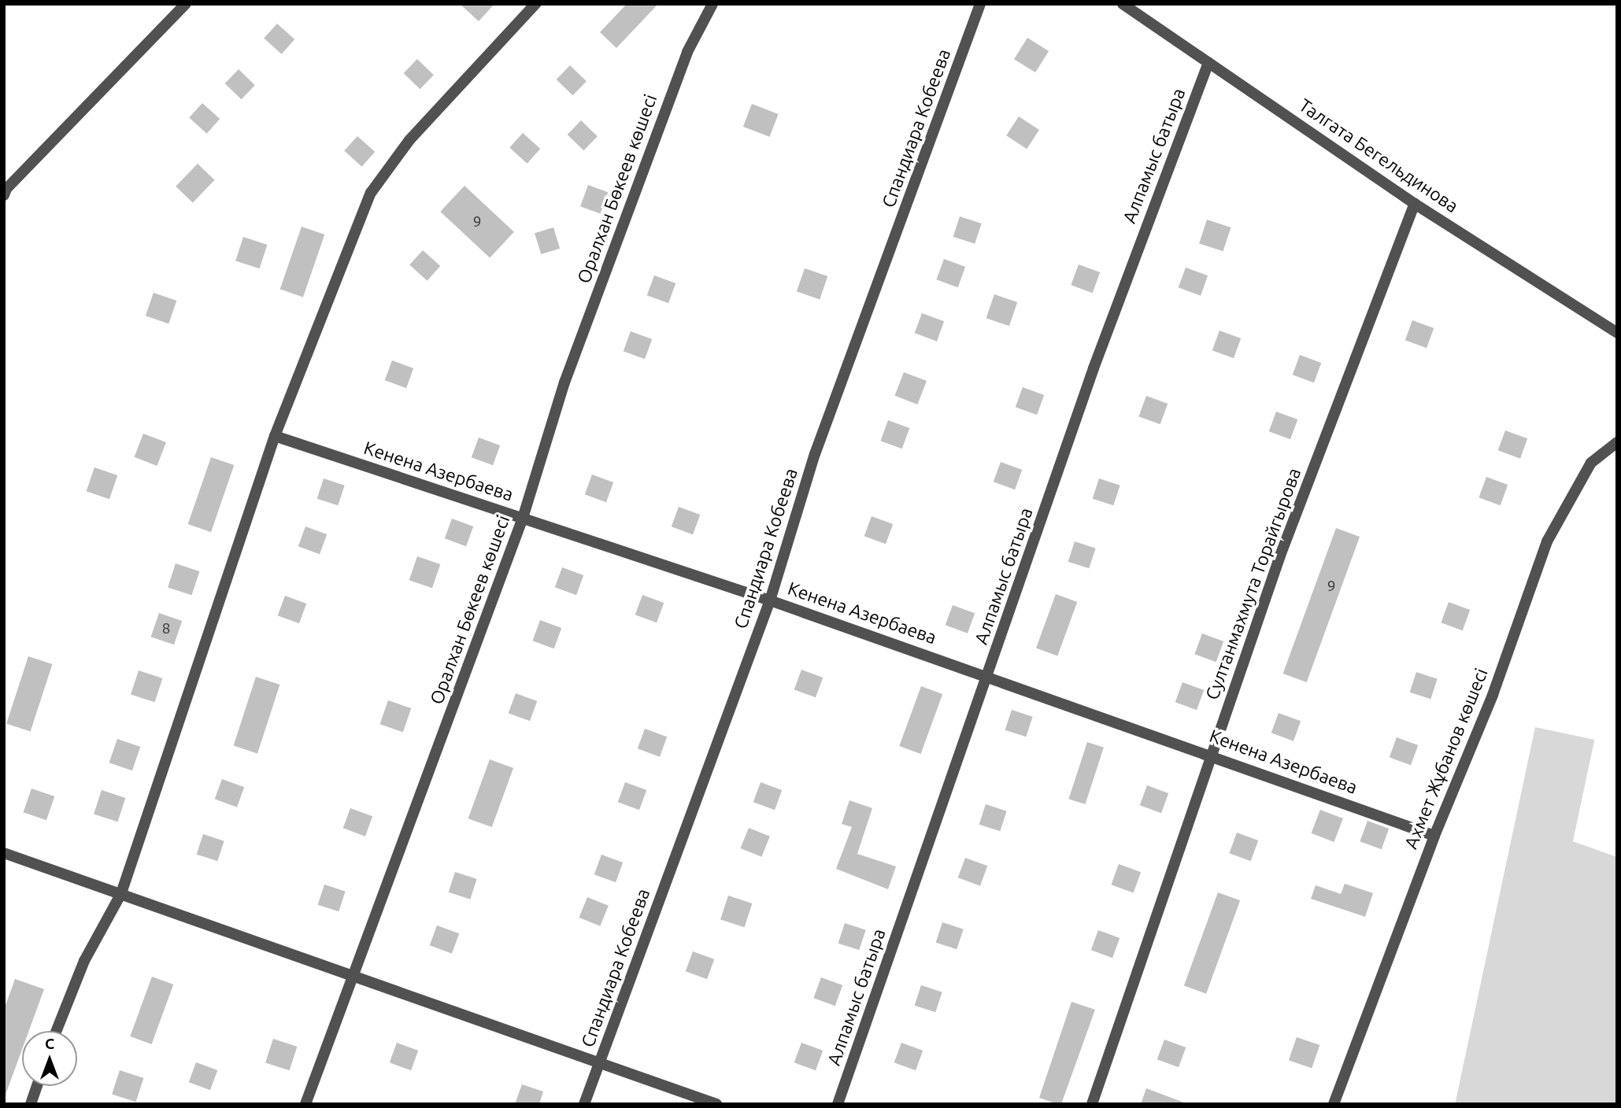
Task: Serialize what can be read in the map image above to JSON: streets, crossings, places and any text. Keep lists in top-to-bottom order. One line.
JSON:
{"streets":{"street":["Спандиара Кобеева","Алпамыс батыра","Талгата Бегельдинова","Оралхан Бөкеев көшесі","Кенена Азербаева","Султанмахмута Торайгырова","Ахмет Жұбанов көшесі"]},"crossings":[["Спандиара Кобеева","Кенена Азербаева"],["Алпамыс батыра","Талгата Бегельдинова"],["Алпамыс батыра","Кенена Азербаева"],["Талгата Бегельдинова","Султанмахмута Торайгырова"],["Оралхан Бөкеев көшесі","Кенена Азербаева"],["Кенена Азербаева","Султанмахмута Торайгырова"],["Кенена Азербаева","Ахмет Жұбанов көшесі"]],"house_numbers":["9","9","8"],"north":"top"}
